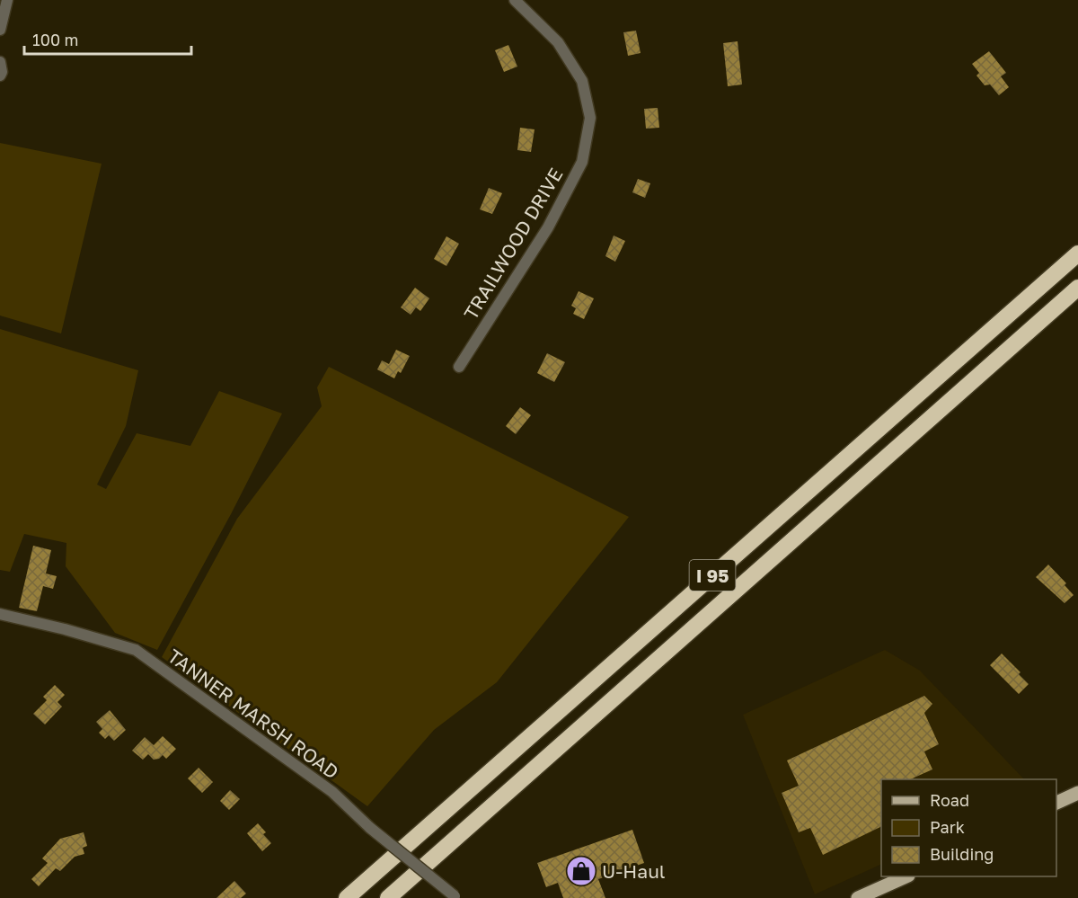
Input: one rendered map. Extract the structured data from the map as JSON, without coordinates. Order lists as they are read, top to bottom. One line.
{"streets":{"highway":["I 95"],"street":["TRAILWOOD DRIVE","TANNER MARSH ROAD"]},"places":{"shop":["U-Haul"]},"legend":["Road","Park","Building"],"scale_bar":"100 m"}
